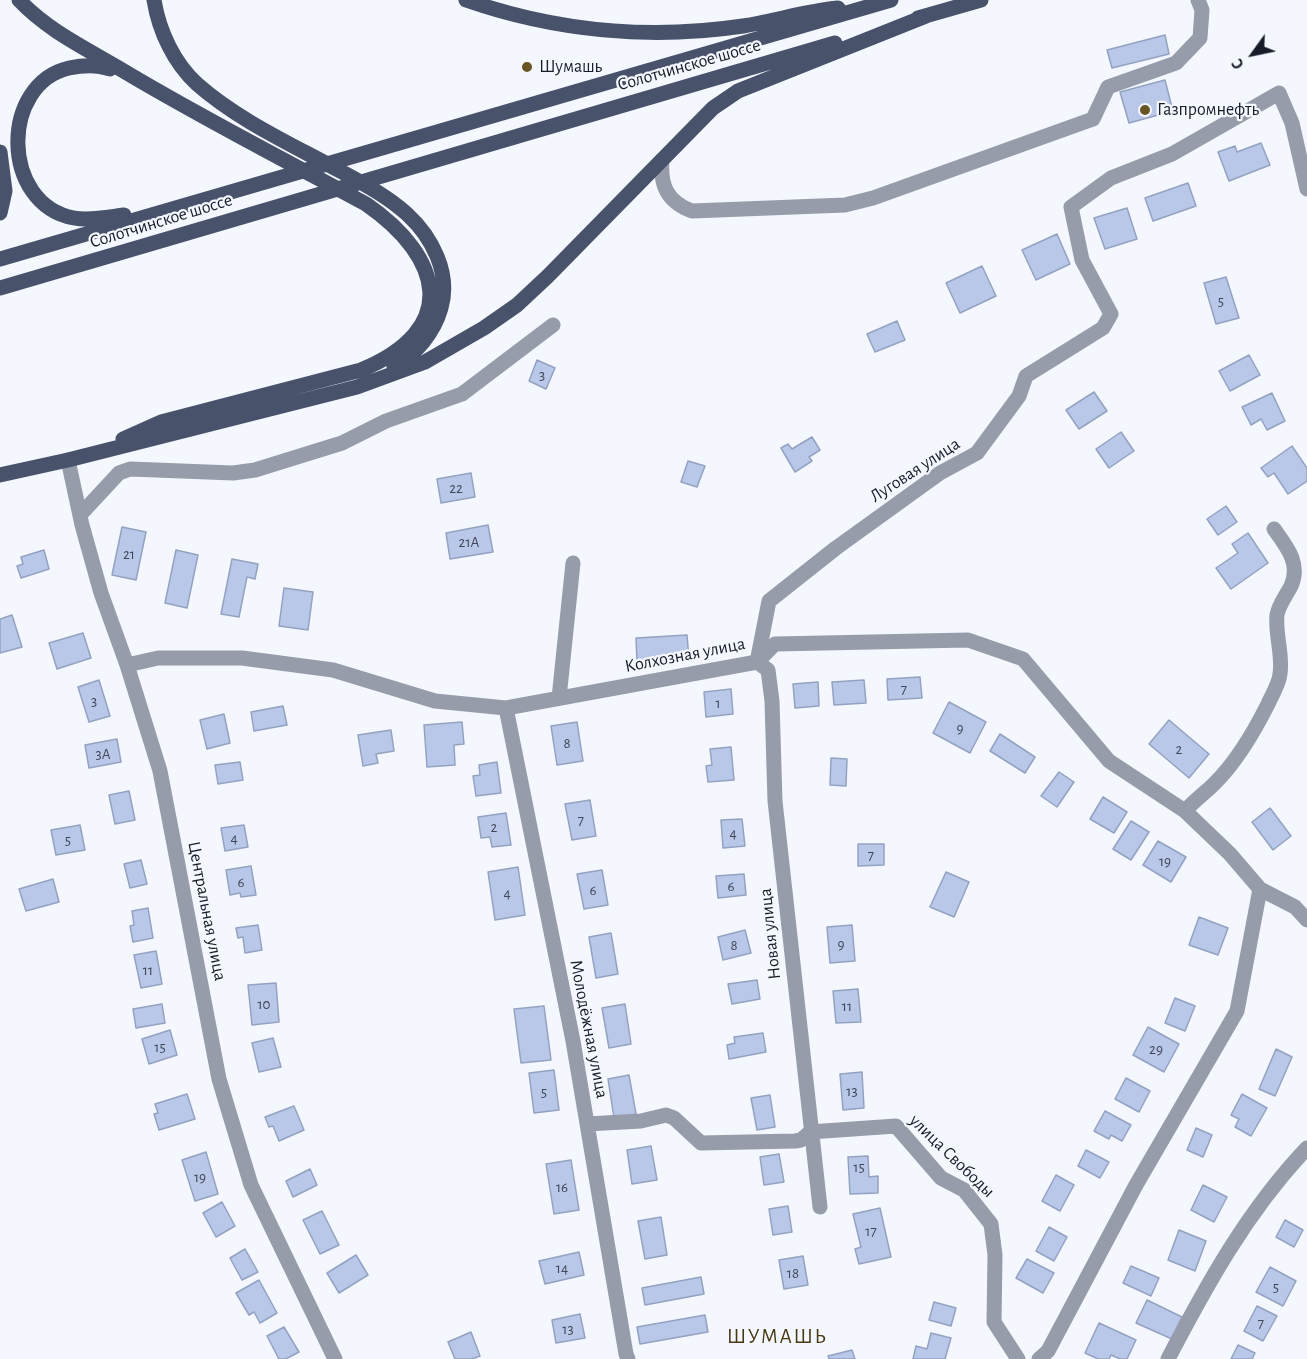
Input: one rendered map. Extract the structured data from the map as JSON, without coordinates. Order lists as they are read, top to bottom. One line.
{"streets":{"main road":["Солотчинское шоссе"],"street":["Луговая улица","Колхозная улица","Центральная улица","Новая улица","Молодёжная улица","улица Свободы"]},"crossings":[["Луговая улица","Колхозная улица"],["Луговая улица","Новая улица"],["Колхозная улица","Центральная улица"],["Колхозная улица","Новая улица"],["Колхозная улица","Молодёжная улица"],["Новая улица","улица Свободы"]],"districts":["ШУМАШЬ"],"places":["Шумашь","Газпромнефть"],"house_numbers":["5","3","22","21А","21","7","3","1","9","8","2","3А","7","2","4","4","5","7","19","6","6","6","4","9","8","11","10","11","15","29","13","5","15","19","16","17","14","18","5","7","13"],"north":"bottom left"}
